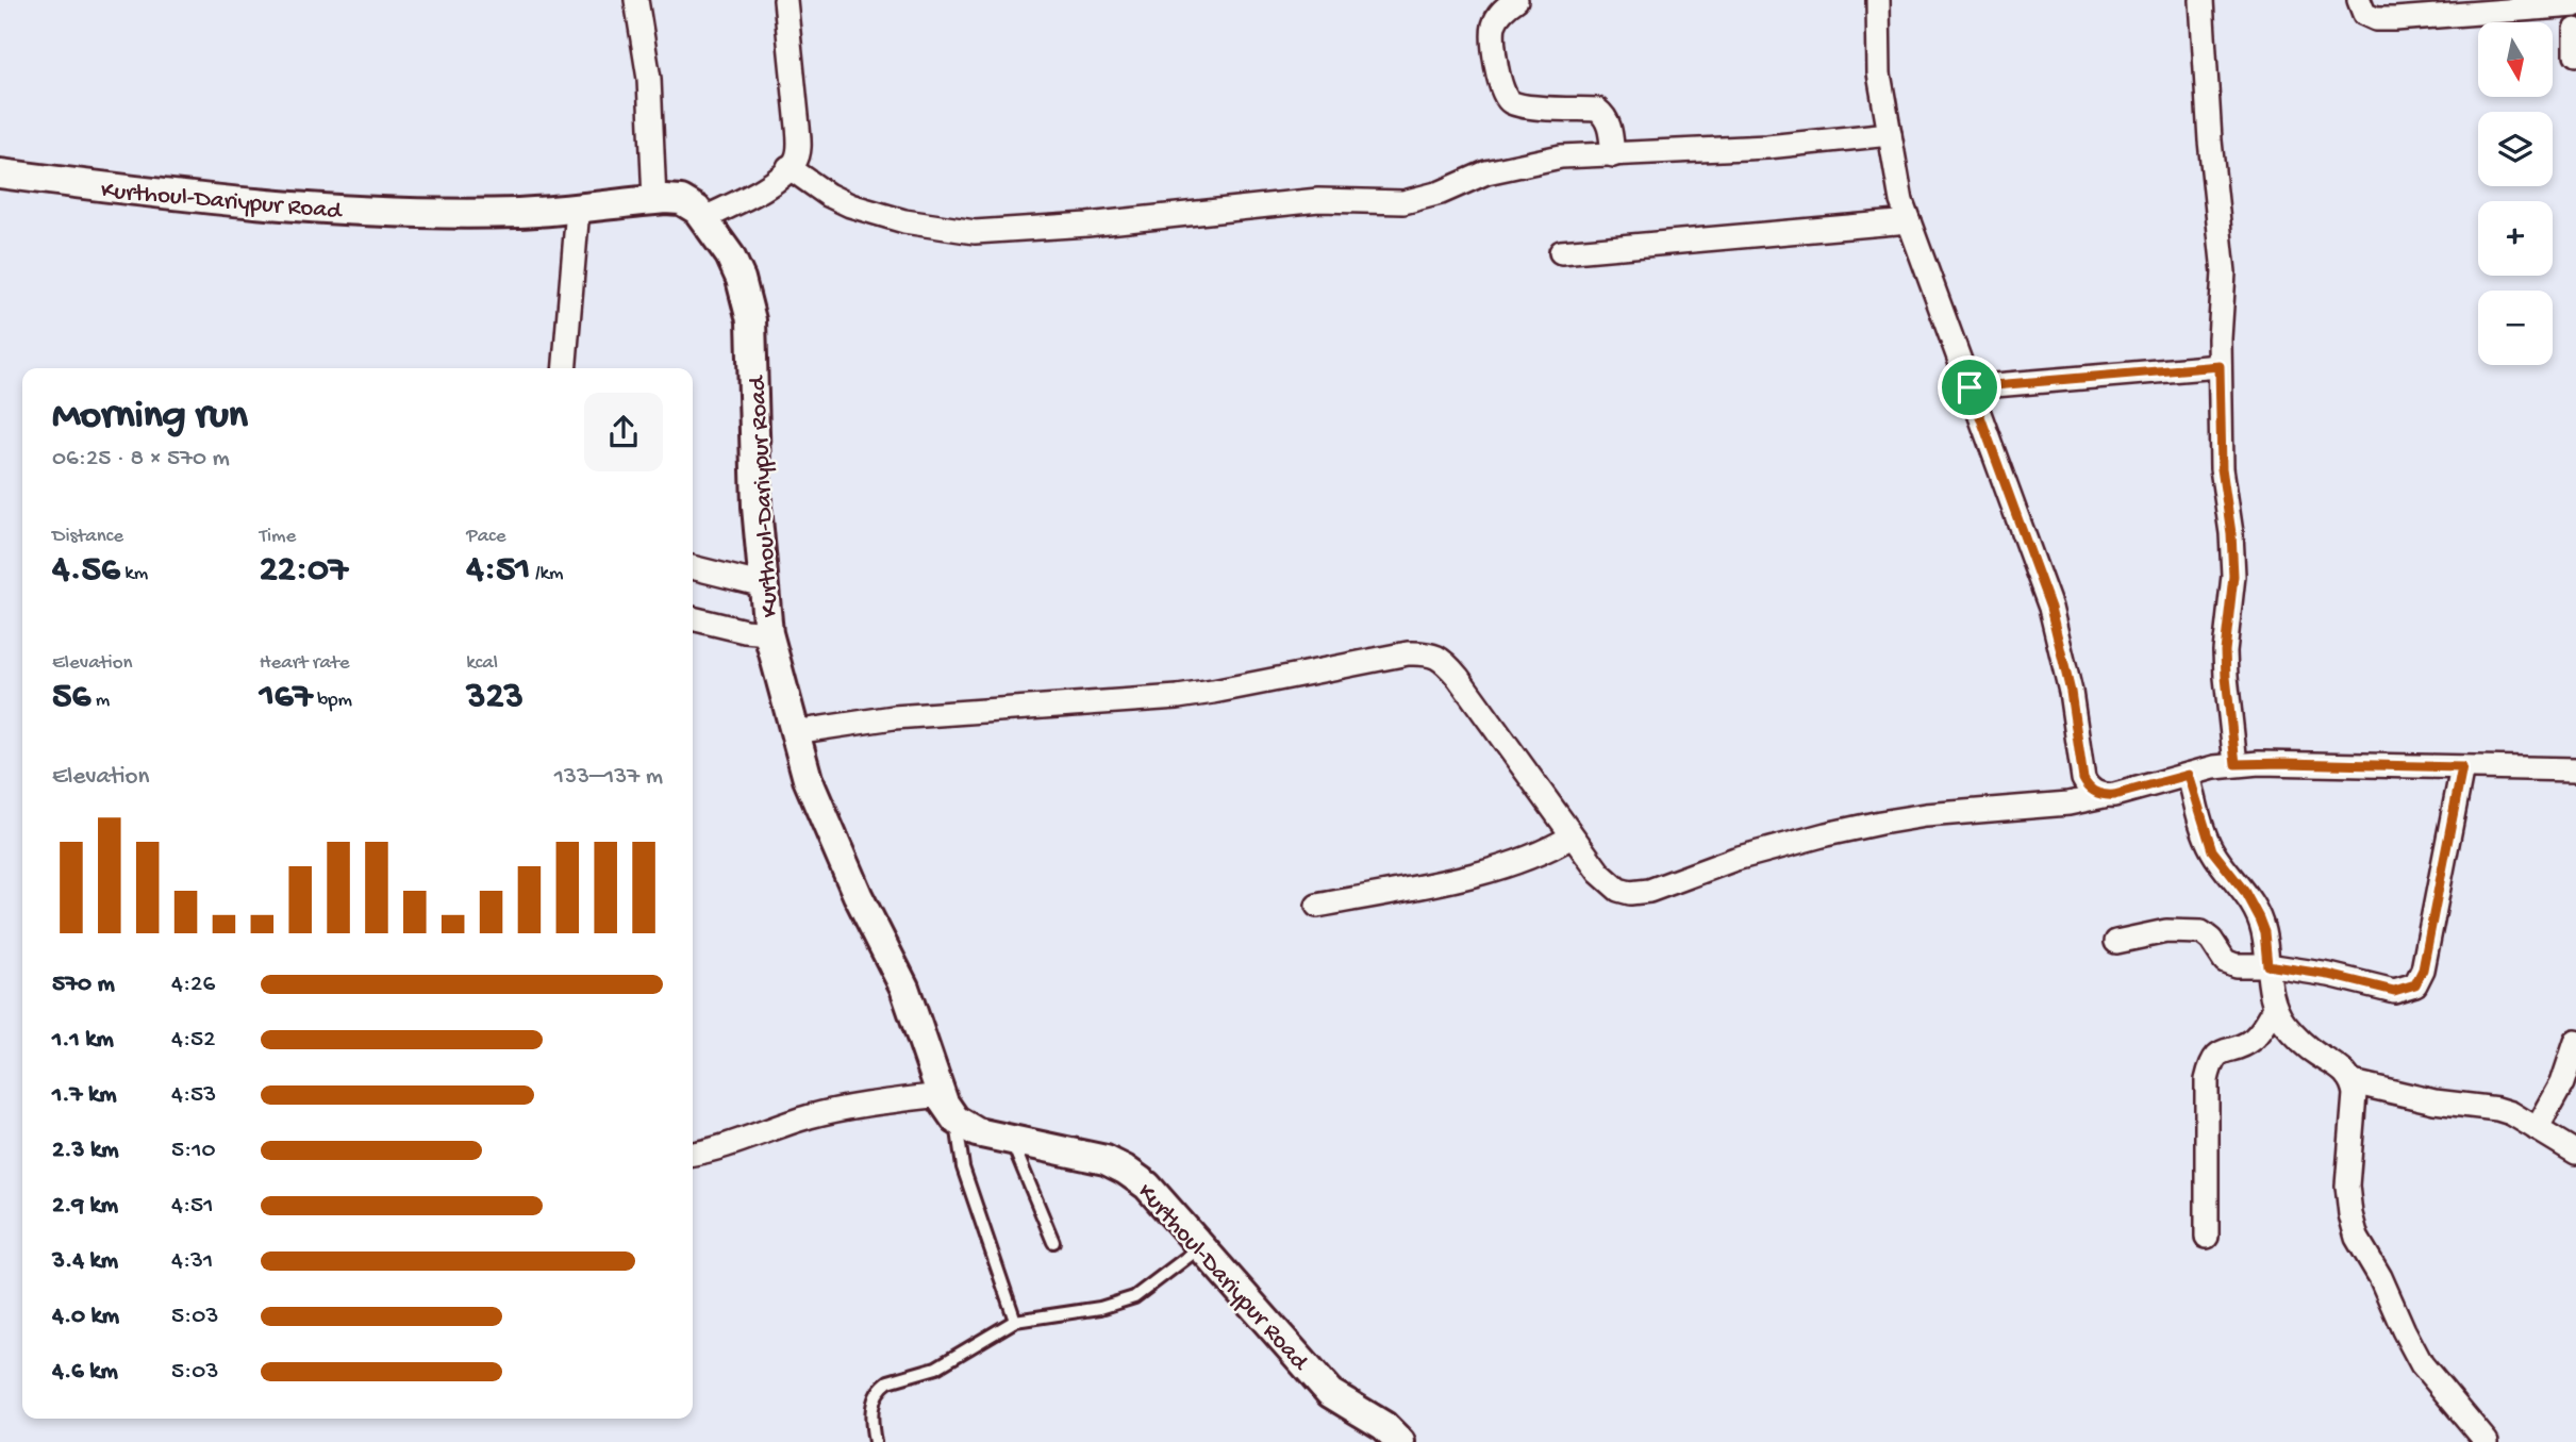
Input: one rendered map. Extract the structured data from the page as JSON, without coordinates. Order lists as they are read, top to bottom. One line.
{"streets":{"street":["Kurthoul-Dariypur Road"]},"north":"bottom","page":{"map_buttons":["+","−"],"heading":["Morning run","06:25 · 8 × 570 m"],"stats":[["Distance","4.56 km"],["Time","22:07"],["Pace","4:51 /km"],["Elevation","56 m"],["Heart rate","167 bpm"],["kcal","323"]],"chart":["Elevation","133–137 m"],"list":[{"name":"570 m","note":"4:26"},{"name":"1.1 km","note":"4:52"},{"name":"1.7 km","note":"4:53"},{"name":"2.3 km","note":"5:10"},{"name":"2.9 km","note":"4:51"},{"name":"3.4 km","note":"4:31"},{"name":"4.0 km","note":"5:03"},{"name":"4.6 km","note":"5:03"}]}}
